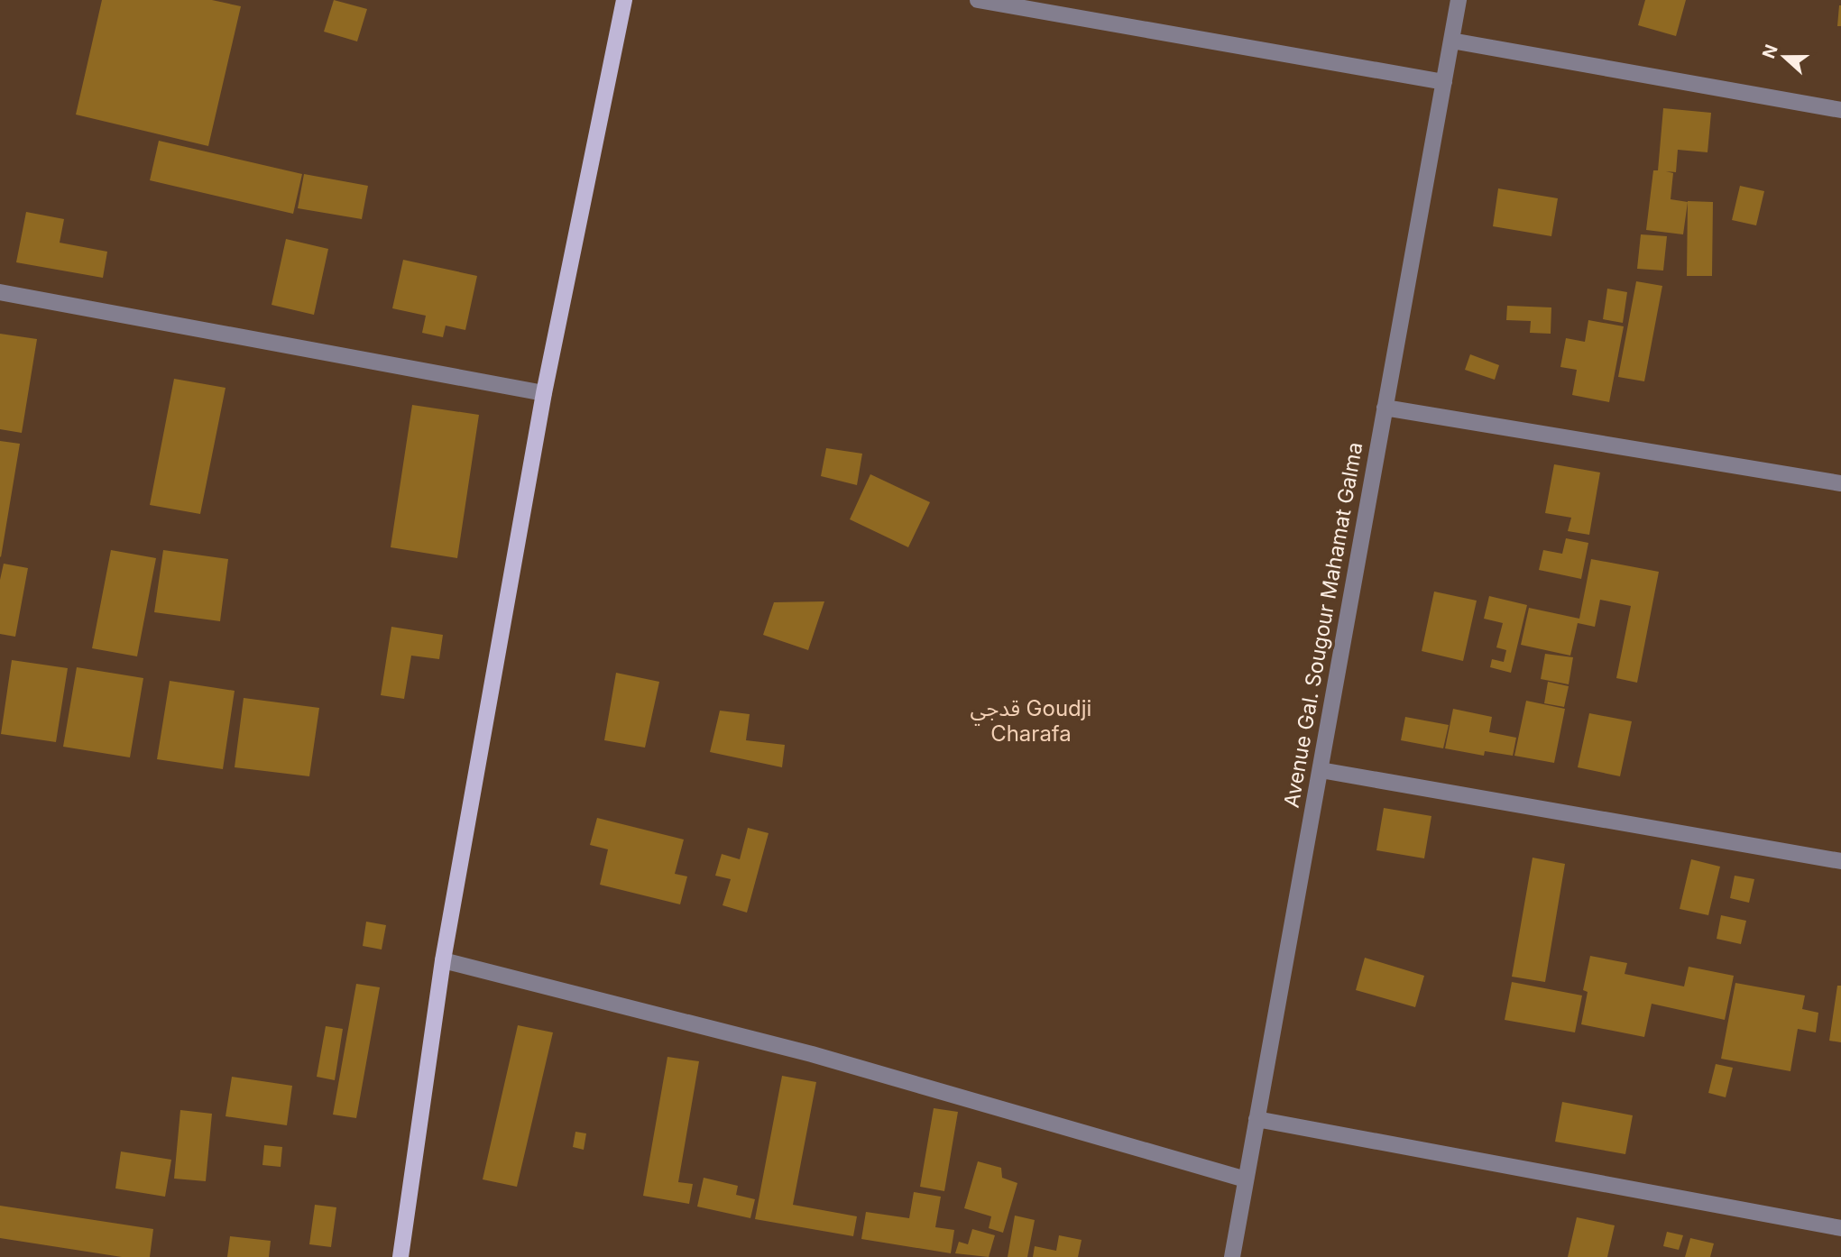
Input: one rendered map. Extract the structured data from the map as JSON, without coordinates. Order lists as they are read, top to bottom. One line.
{"streets":{"street":["Avenue Gal. Sougour Mahamat Galma"]},"districts":["قدجي Goudji Charafa"],"north":"left"}
